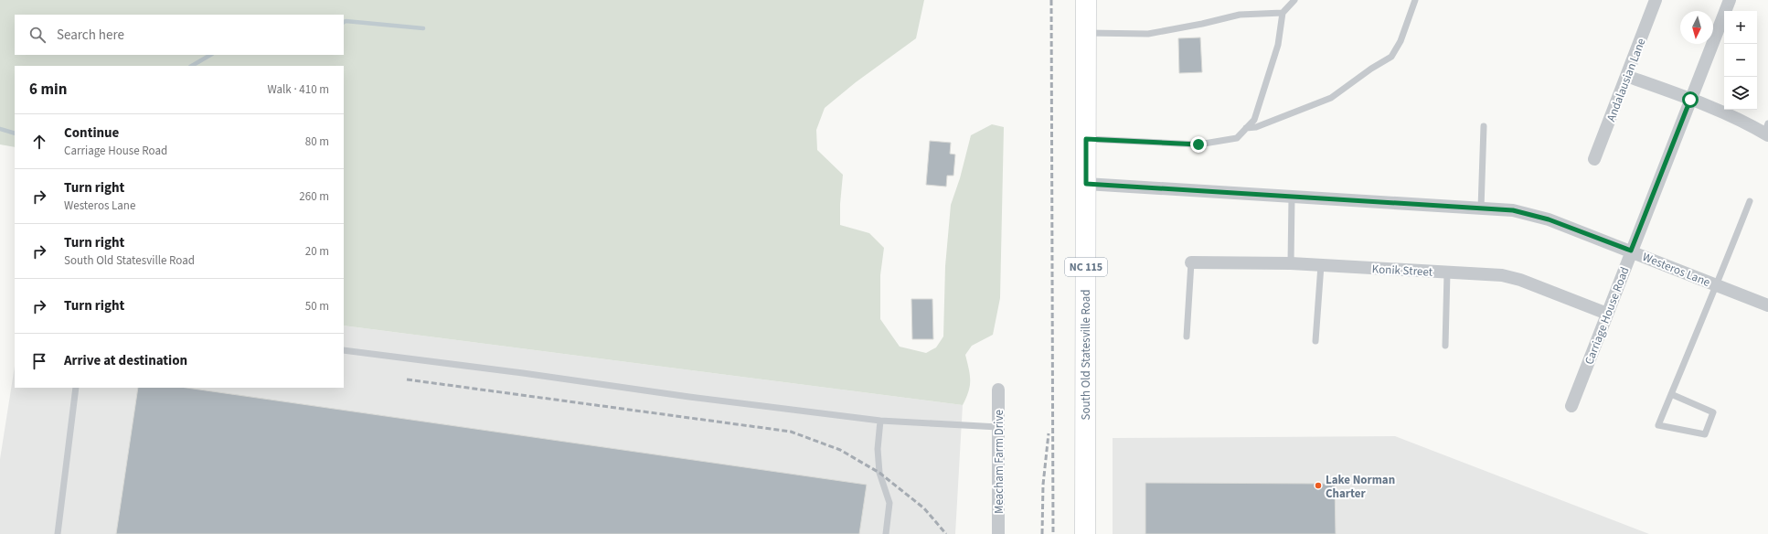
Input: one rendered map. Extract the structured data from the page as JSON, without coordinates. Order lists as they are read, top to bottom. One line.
{"streets":{"main road":["NC 115","South Old Statesville Road"],"street":["Andalausian Lane","Westeros Lane","Konik Street","Carriage House Road","Meacham Farm Drive"]},"crossings":[["Westeros Lane","Carriage House Road"],["Westeros Lane","South Old Statesville Road"],["Konik Street","Carriage House Road"]],"places":["Lake Norman Charter"],"north":"bottom","page":{"map_buttons":["+","−"],"search":"Search here","heading":["6 min","Walk · 410 m"],"list":[["Continue","Carriage House Road","80 m"],["Turn right","Westeros Lane","260 m"],["Turn right","South Old Statesville Road","20 m"],["Turn right","50 m"],"Arrive at destination"]}}
